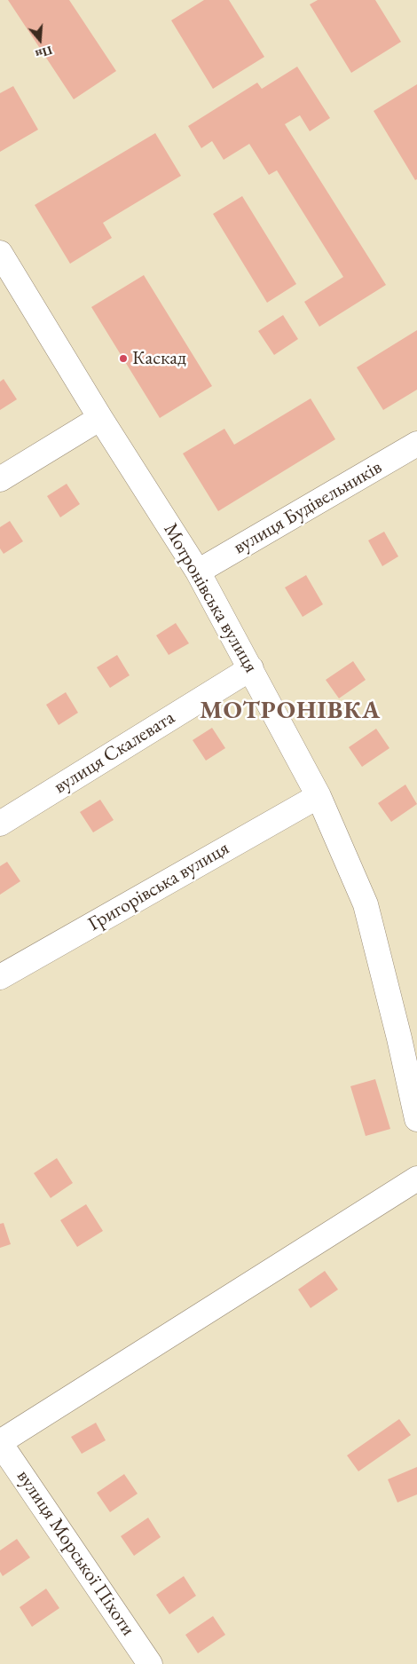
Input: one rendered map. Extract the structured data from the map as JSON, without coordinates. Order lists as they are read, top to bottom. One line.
{"streets":{"street":["вулиця Будівельників","Мотронівська вулиця","вулиця Скалевата","Григорівська вулиця","вулиця Морської Піхоти"]},"crossings":[["вулиця Будівельників","Мотронівська вулиця"],["Мотронівська вулиця","вулиця Скалевата"],["Мотронівська вулиця","Григорівська вулиця"]],"districts":["МОТРОНІВКА"],"places":["Каскад"],"north":"bottom"}
